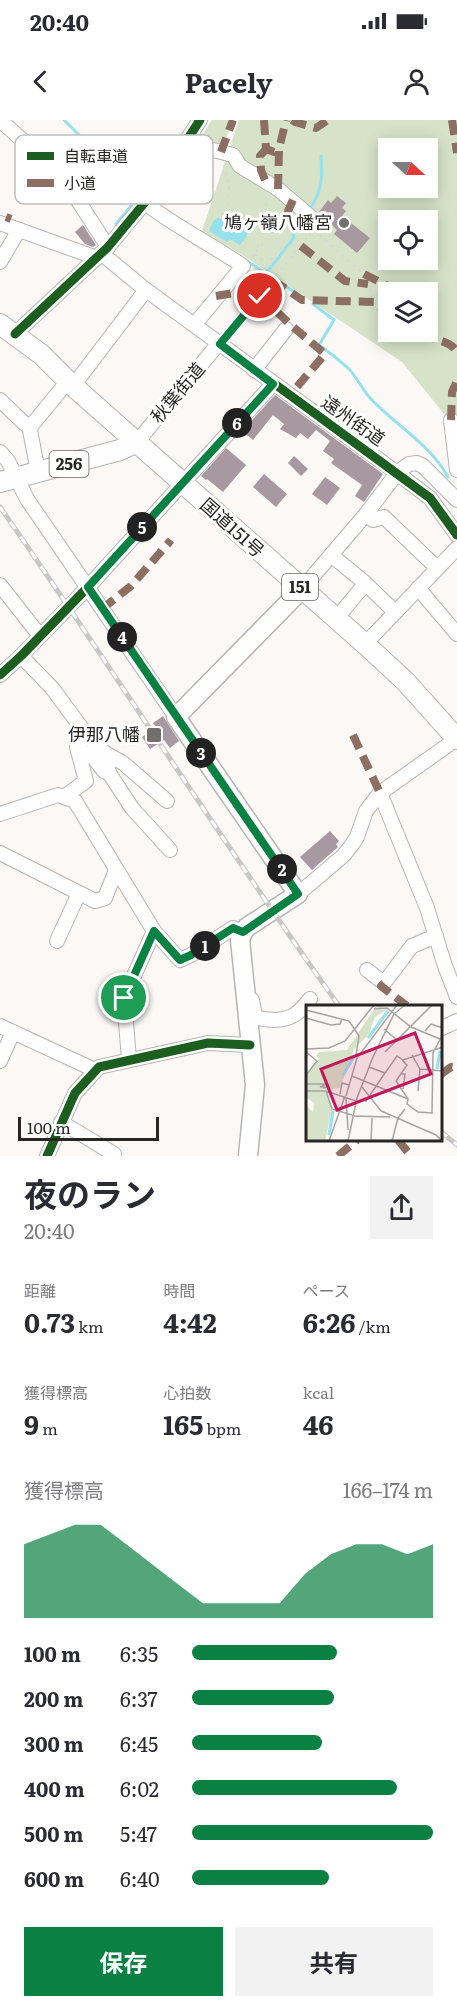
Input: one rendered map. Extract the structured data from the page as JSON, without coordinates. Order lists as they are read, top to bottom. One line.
{"streets":{"highway":["256","国道151号","151"],"street":["秋葉街道","遠州街道"]},"crossings":[["秋葉街道","遠州街道"],["秋葉街道","256"],["秋葉街道","国道151号"],["256","国道151号"]],"places":{"other":["鳩ヶ嶺八幡宮"],"transit":["伊那八幡"]},"legend":["自転車道","小道"],"scale_bar":"100 m","north":"right","page":{"status":"20:40","header":"Pacely","pins":["6","5","4","3","2","1"],"scale":"100 m","heading":["夜のラン","20:40"],"stats":[["距離","0.73 km"],["時間","4:42"],["ペース","6:26 /km"],["獲得標高","9 m"],["心拍数","165 bpm"],["kcal","46"]],"chart":["獲得標高","166–174 m"],"list":[{"name":"100 m","note":"6:35"},{"name":"200 m","note":"6:37"},{"name":"300 m","note":"6:45"},{"name":"400 m","note":"6:02"},{"name":"500 m","note":"5:47"},{"name":"600 m","note":"6:40"}],"buttons":["保存","共有"]}}
